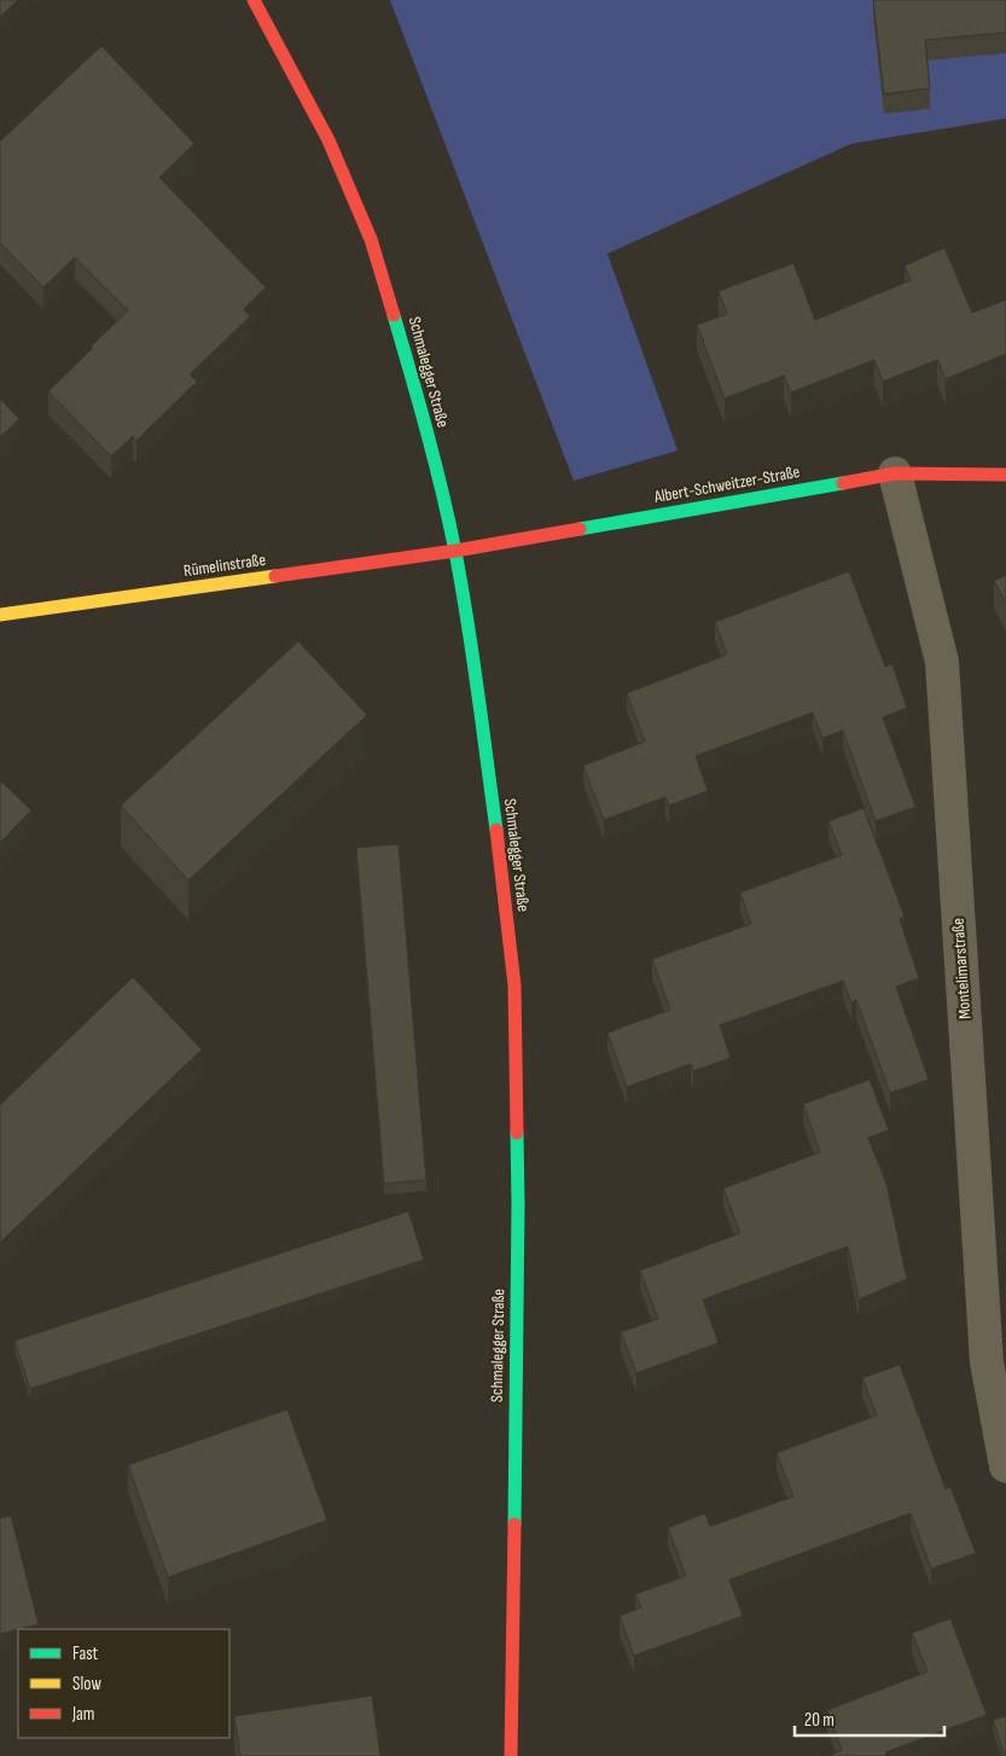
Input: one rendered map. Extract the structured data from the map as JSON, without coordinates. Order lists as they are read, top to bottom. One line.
{"streets":{"street":["Schmalegger Straße","Albert-Schweitzer-Straße","Rümelinstraße","Montelimarstraße"]},"crossings":[["Schmalegger Straße","Albert-Schweitzer-Straße"],["Schmalegger Straße","Rümelinstraße"],["Albert-Schweitzer-Straße","Rümelinstraße"],["Albert-Schweitzer-Straße","Montelimarstraße"]],"legend":["Fast","Slow","Jam"],"scale_bar":"20 m"}
